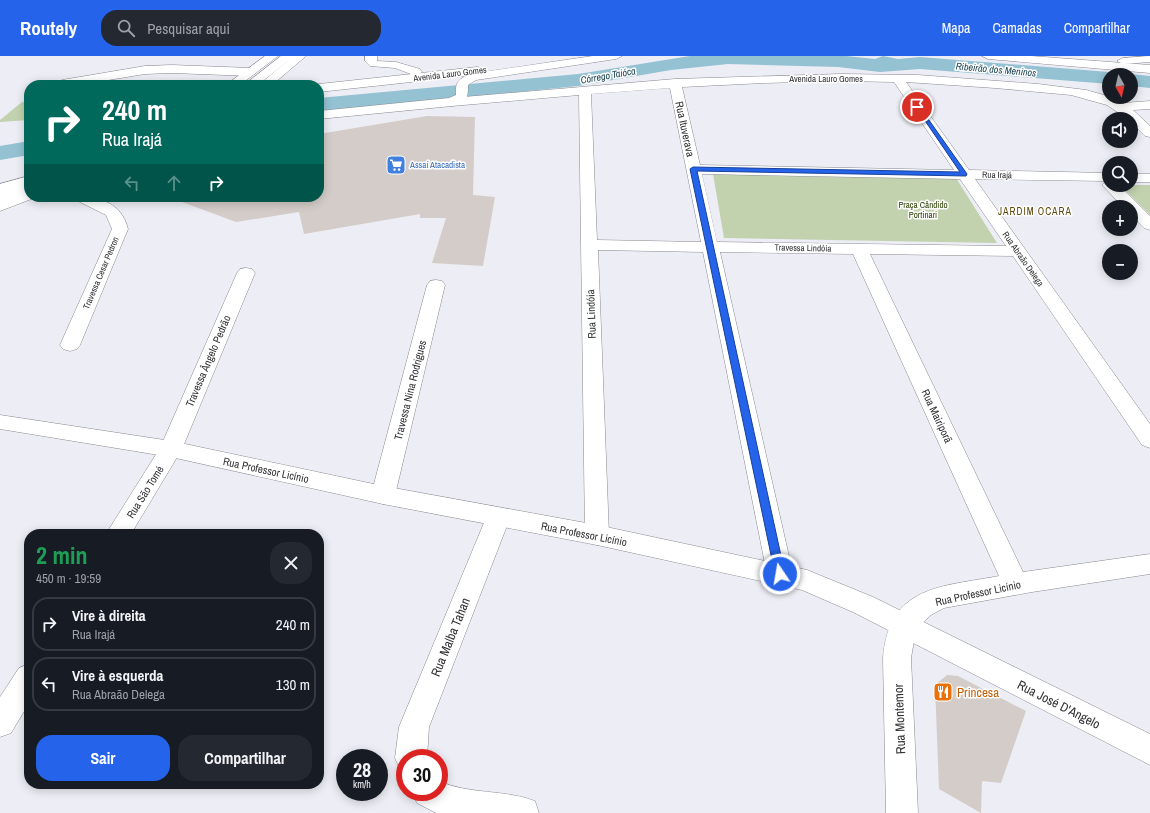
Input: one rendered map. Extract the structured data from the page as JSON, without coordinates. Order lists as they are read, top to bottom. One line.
{"streets":{"street":["Avenida Lauro Gomes","Rua Ituverava","Rua Irajá","Travessa Lindóia","Rua Abraão Delega","Travessa Cesar Pedron","Rua Lindóia","Travessa Ângelo Pedrão","Travessa Nina Rodrigues","Rua Mairiporã","Rua Professor Licínio","Rua São Tomé","Rua Malba Tahan","Rua José D'Angelo","Rua Montemor"]},"crossings":[["Avenida Lauro Gomes","Rua Ituverava"],["Avenida Lauro Gomes","Rua Abraão Delega"],["Avenida Lauro Gomes","Rua Lindóia"],["Rua Ituverava","Rua Irajá"],["Rua Ituverava","Travessa Lindóia"],["Rua Ituverava","Rua Professor Licínio"],["Rua Irajá","Rua Abraão Delega"],["Travessa Lindóia","Rua Abraão Delega"],["Travessa Lindóia","Rua Lindóia"],["Travessa Lindóia","Rua Mairiporã"],["Rua Lindóia","Rua Professor Licínio"],["Travessa Ângelo Pedrão","Rua Professor Licínio"],["Travessa Ângelo Pedrão","Rua São Tomé"],["Travessa Nina Rodrigues","Rua Professor Licínio"],["Rua Mairiporã","Rua Professor Licínio"],["Rua Professor Licínio","Rua São Tomé"],["Rua Professor Licínio","Rua Malba Tahan"],["Rua Professor Licínio","Rua José D'Angelo"],["Rua Professor Licínio","Rua Montemor"],["Rua José D'Angelo","Rua Montemor"]],"districts":["JARDIM OCARA"],"water":["Ribeirão dos Meninos","Córrego Taióca"],"parks":["Praça Cândido Portinari"],"places":{"supermarket":["Assaí Atacadista"],"restaurant":["Princesa"]},"north":"bottom","page":{"header":"Routely","search":"Pesquisar aqui","nav":["Mapa","Camadas","Compartilhar"],"map_buttons":["+","−"],"turn":["240 m","Rua Irajá"],"heading":["2 min","450 m · 19:59"],"list":[{"name":"Vire à direita","note":"Rua Irajá","value":"240 m"},{"name":"Vire à esquerda","note":"Rua Abraão Delega","value":"130 m"}],"buttons":["Sair","Compartilhar"],"speed":"28 km/h","limit":"30"}}
